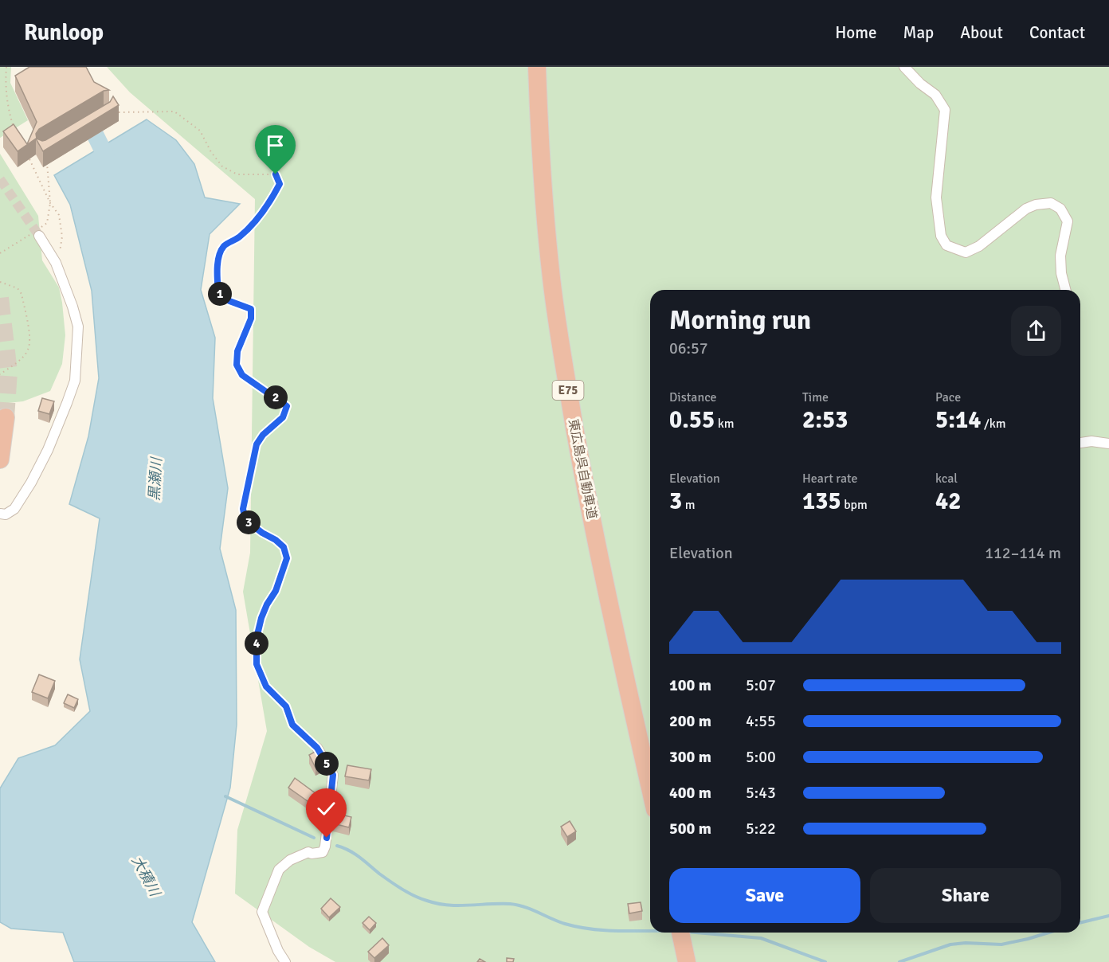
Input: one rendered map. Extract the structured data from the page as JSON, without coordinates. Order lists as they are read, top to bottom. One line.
{"streets":{"highway":["E75","東広島呉自動車道"]},"water":["黒瀬川","大積川"],"page":{"header":"Runloop","nav":["Home","Map","About","Contact"],"pins":["1","2","3","4","5"],"heading":["Morning run","06:57"],"stats":[["Distance","0.55 km"],["Time","2:53"],["Pace","5:14 /km"],["Elevation","3 m"],["Heart rate","135 bpm"],["kcal","42"]],"chart":["Elevation","112–114 m"],"list":[{"name":"100 m","note":"5:07"},{"name":"200 m","note":"4:55"},{"name":"300 m","note":"5:00"},{"name":"400 m","note":"5:43"},{"name":"500 m","note":"5:22"}],"buttons":["Save","Share"]}}
